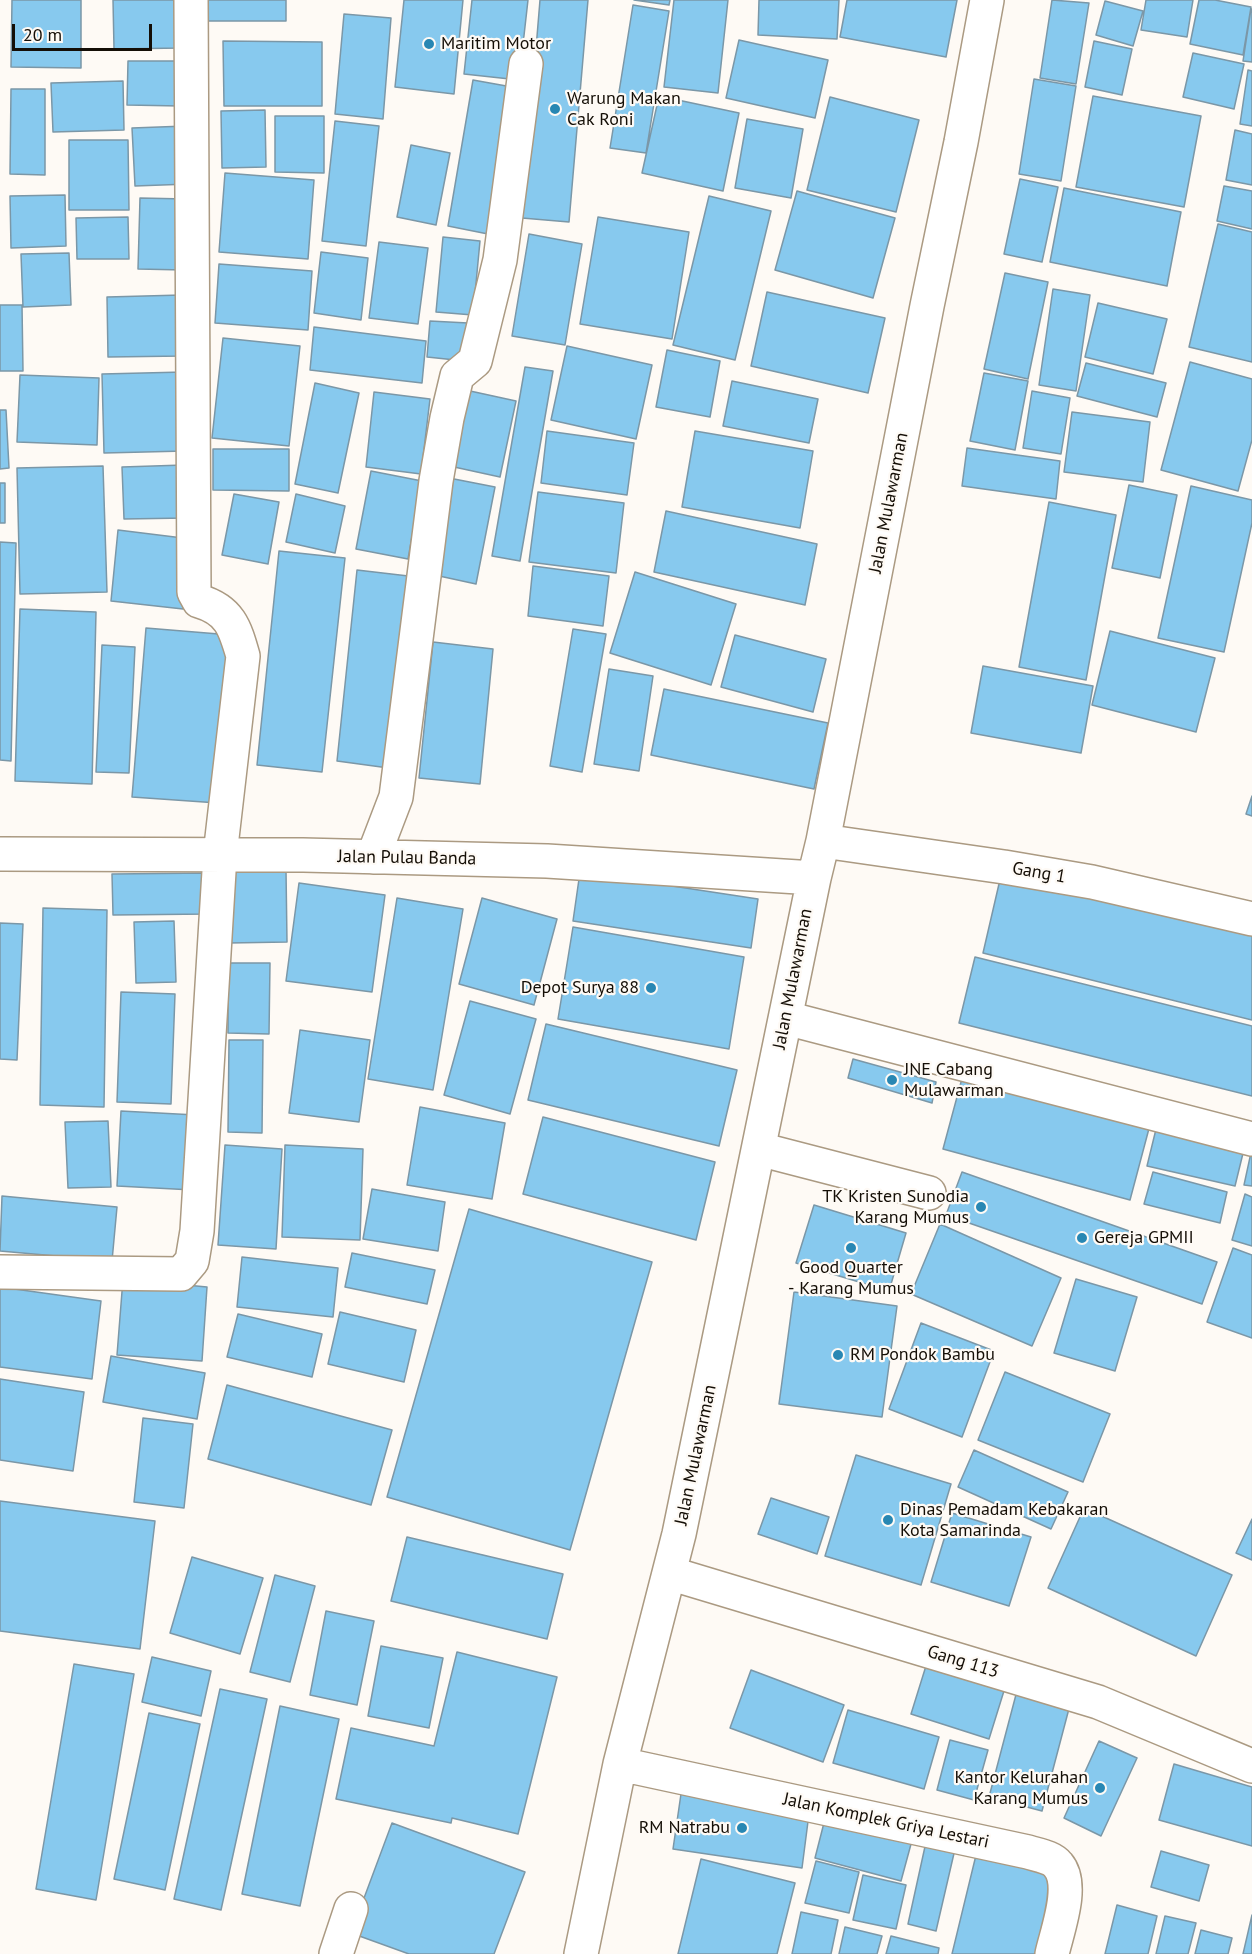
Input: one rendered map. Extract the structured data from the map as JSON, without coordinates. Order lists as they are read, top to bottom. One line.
{"streets":{"street":["Jalan Mulawarman","Jalan Pulau Banda","Gang 1","Gang 113","Jalan Komplek Griya Lestari"]},"crossings":[["Jalan Mulawarman","Jalan Pulau Banda"],["Jalan Mulawarman","Gang 1"],["Jalan Mulawarman","Gang 113"],["Jalan Mulawarman","Jalan Komplek Griya Lestari"]],"places":["Maritim Motor","Warung Makan Cak Roni","Depot Surya 88","JNE Cabang Mulawarman","TK Kristen Sunodia Karang Mumus","Gereja GPMII","Good Quarter - Karang Mumus","RM Pondok Bambu","Dinas Pemadam Kebakaran Kota Samarinda","Kantor Kelurahan Karang Mumus","RM Natrabu"],"scale_bar":"20 m"}
